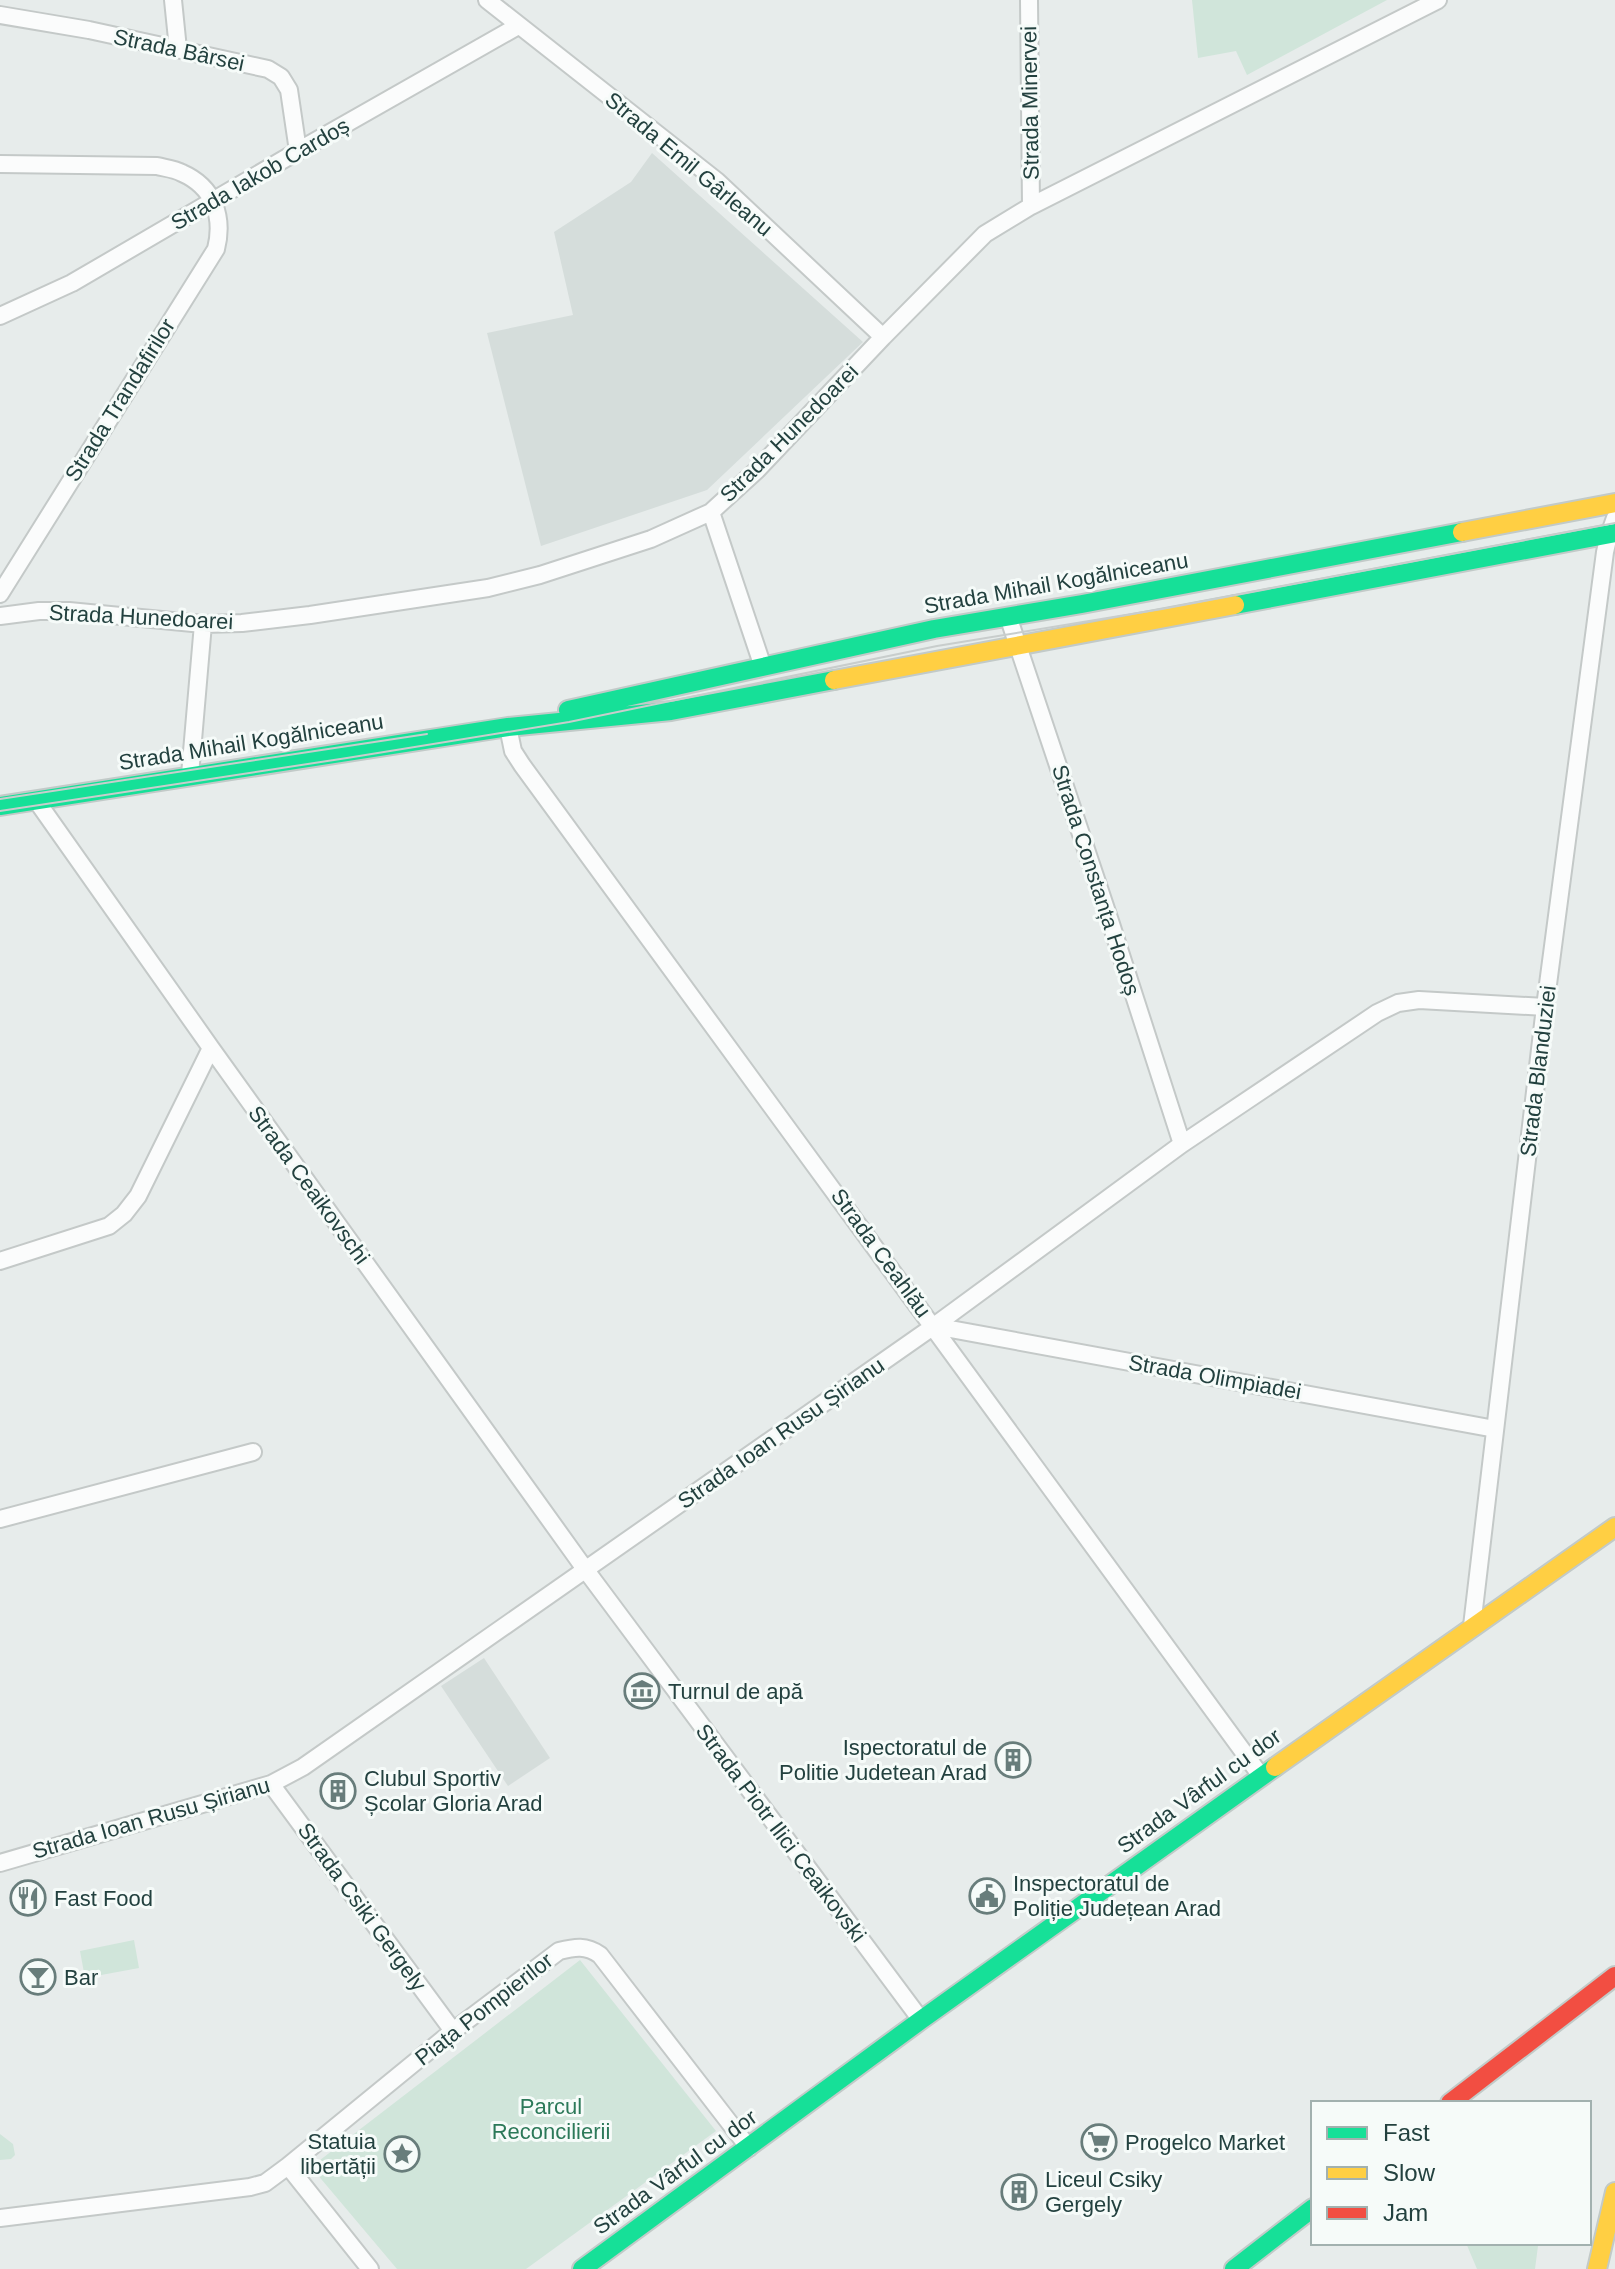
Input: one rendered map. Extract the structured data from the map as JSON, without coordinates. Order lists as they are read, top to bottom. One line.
{"streets":{"main road":["Strada Mihail Kogălniceanu","Strada Vârful cu dor"],"street":["Strada Bârsei","Strada Minervei","Strada Emil Gârleanu","Strada Iakob Cardoș","Strada Trandafirilor","Strada Hunedoarei","Strada Constanța Hodoș","Strada Blanduziei","Strada Ceaikovschi","Strada Ceahlău","Strada Olimpiadei","Strada Ioan Rusu Șirianu","Strada Piotr Ilici Ceaikovski","Strada Csiki Gergely","Piața Pompierilor"]},"crossings":[["Strada Bârsei","Strada Iakob Cardoș"],["Strada Minervei","Strada Hunedoarei"],["Strada Emil Gârleanu","Strada Iakob Cardoș"],["Strada Emil Gârleanu","Strada Hunedoarei"],["Strada Iakob Cardoș","Strada Trandafirilor"],["Strada Mihail Kogălniceanu","Strada Constanța Hodoș"],["Strada Mihail Kogălniceanu","Strada Blanduziei"],["Strada Mihail Kogălniceanu","Strada Ceaikovschi"],["Strada Mihail Kogălniceanu","Strada Ceahlău"],["Strada Constanța Hodoș","Strada Ioan Rusu Șirianu"],["Strada Blanduziei","Strada Olimpiadei"],["Strada Blanduziei","Strada Ioan Rusu Șirianu"],["Strada Blanduziei","Strada Vârful cu dor"],["Strada Ceaikovschi","Strada Ioan Rusu Șirianu"],["Strada Ceaikovschi","Strada Piotr Ilici Ceaikovski"],["Strada Ceahlău","Strada Olimpiadei"],["Strada Ceahlău","Strada Ioan Rusu Șirianu"],["Strada Ceahlău","Strada Vârful cu dor"],["Strada Olimpiadei","Strada Ioan Rusu Șirianu"],["Strada Ioan Rusu Șirianu","Strada Piotr Ilici Ceaikovski"],["Strada Ioan Rusu Șirianu","Strada Csiki Gergely"],["Strada Vârful cu dor","Strada Piotr Ilici Ceaikovski"],["Strada Vârful cu dor","Piața Pompierilor"],["Strada Csiki Gergely","Piața Pompierilor"]],"parks":["Parcul Reconcilierii"],"places":{"museum":["Turnul de apă"],"building":["Ispectoratul de Politie Judetean Arad","Clubul Sportiv Școlar Gloria Arad","Liceul Csiky Gergely"],"public building":["Inspectoratul de Poliție Județean Arad"],"restaurant":["Fast Food"],"bar":["Bar"],"supermarket":["Progelco Market"],"place":["Statuia libertății"]},"legend":["Fast","Slow","Jam"]}
